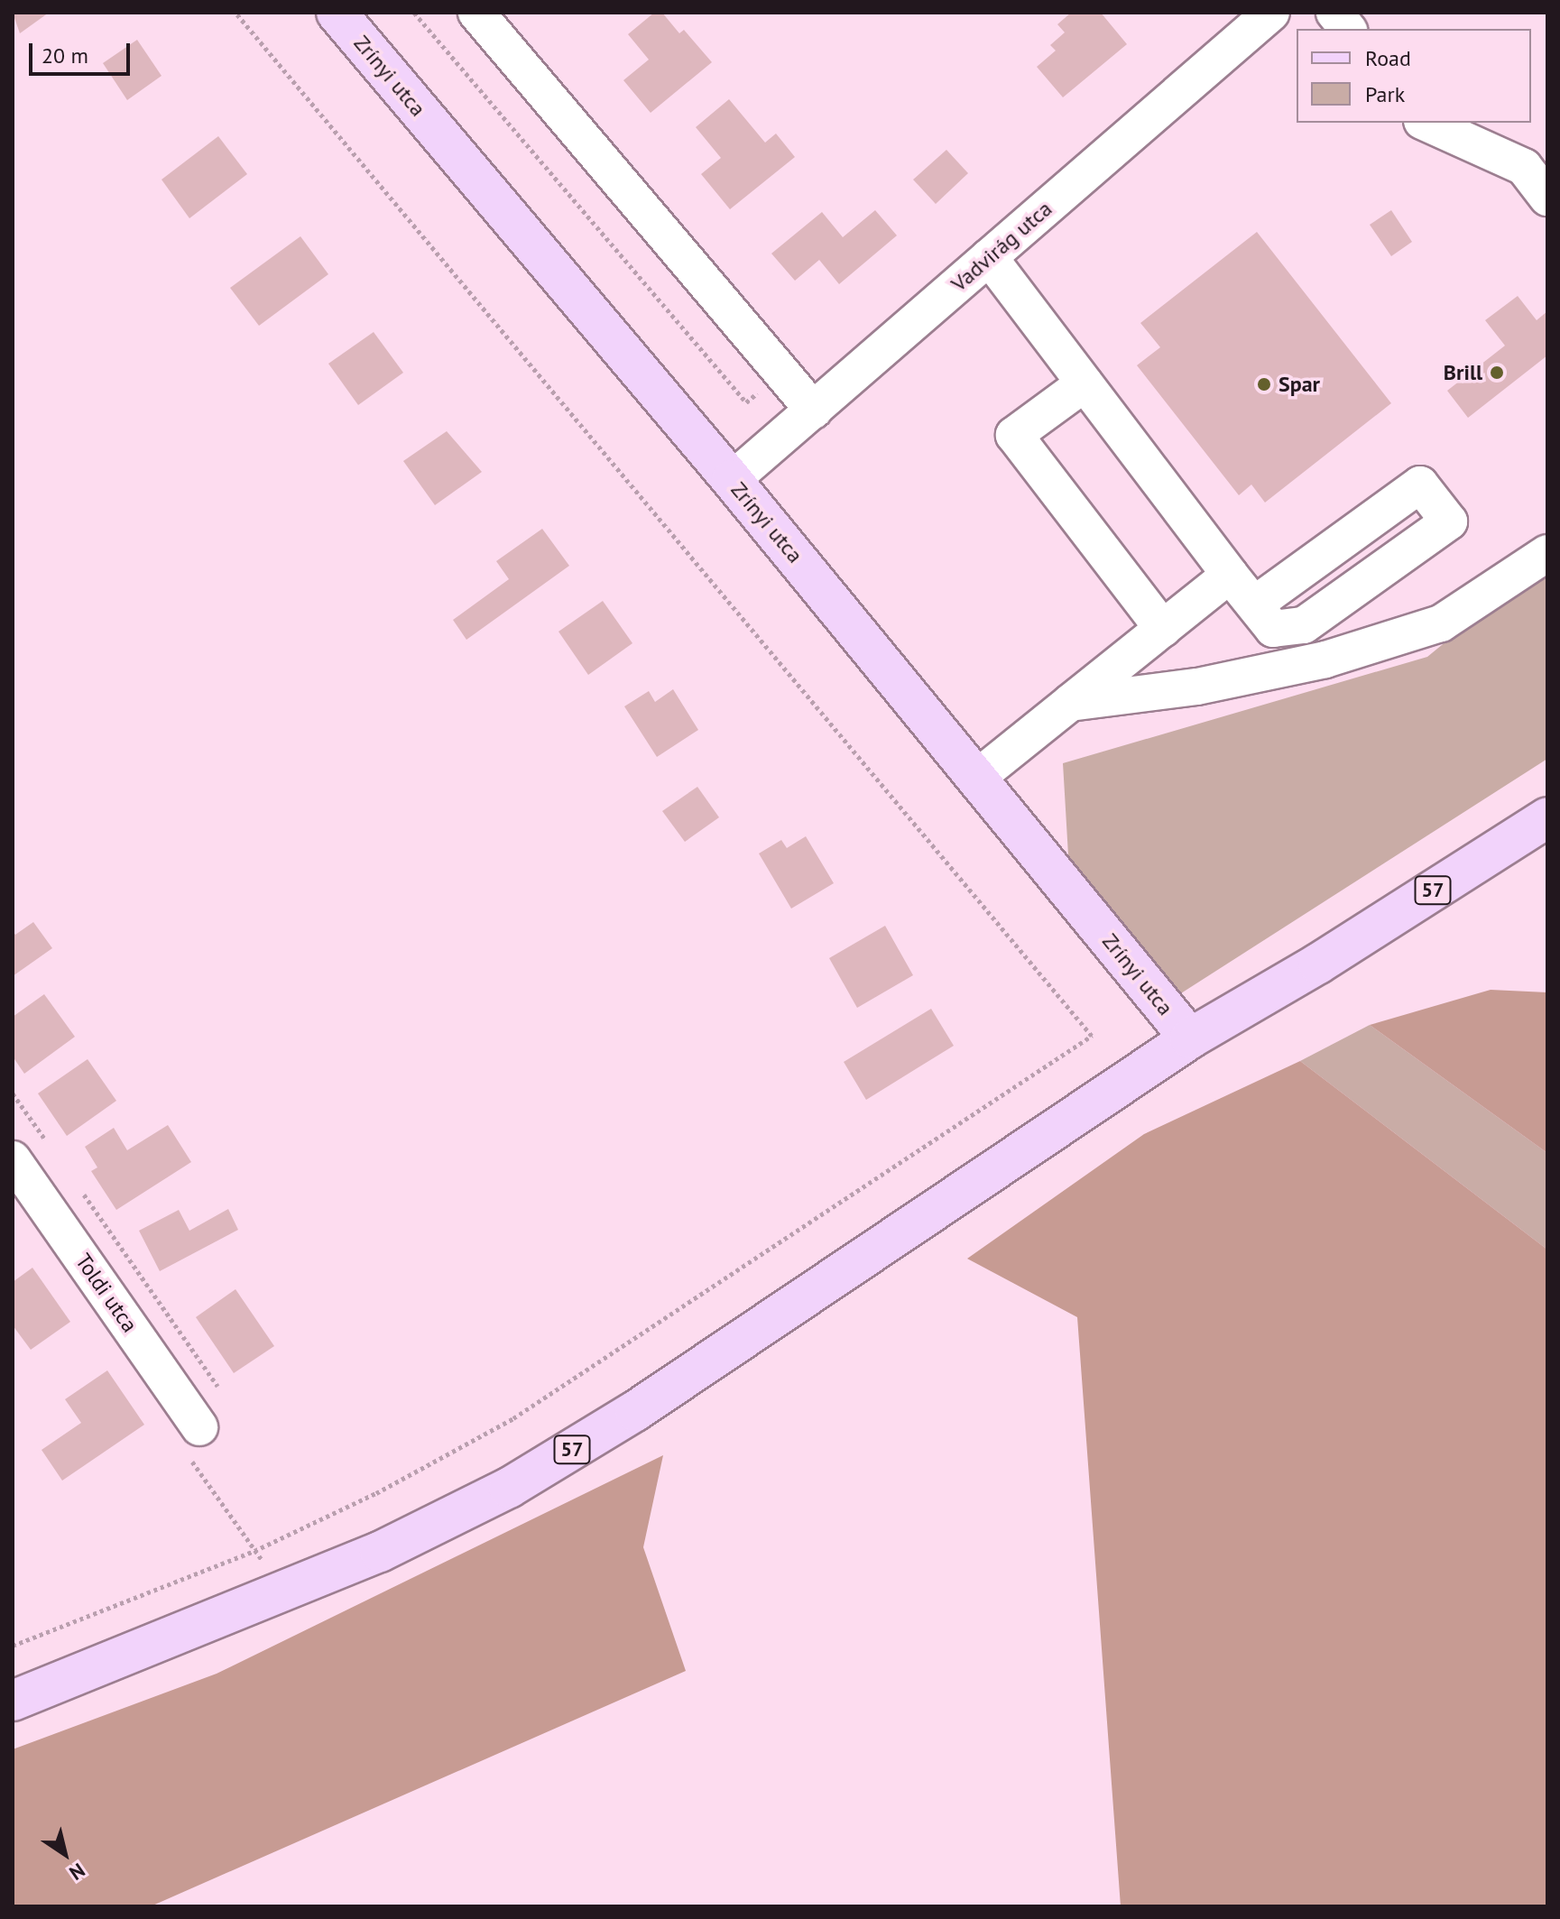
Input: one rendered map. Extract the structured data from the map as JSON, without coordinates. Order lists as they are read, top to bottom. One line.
{"streets":{"main road":["Zrínyi utca","57"],"street":["Vadvirág utca","Toldi utca"]},"crossings":[["Zrínyi utca","Vadvirág utca"],["Zrínyi utca","57"]],"places":["Brill","Spar"],"legend":["Road","Park"],"scale_bar":"20 m","north":"bottom right"}
